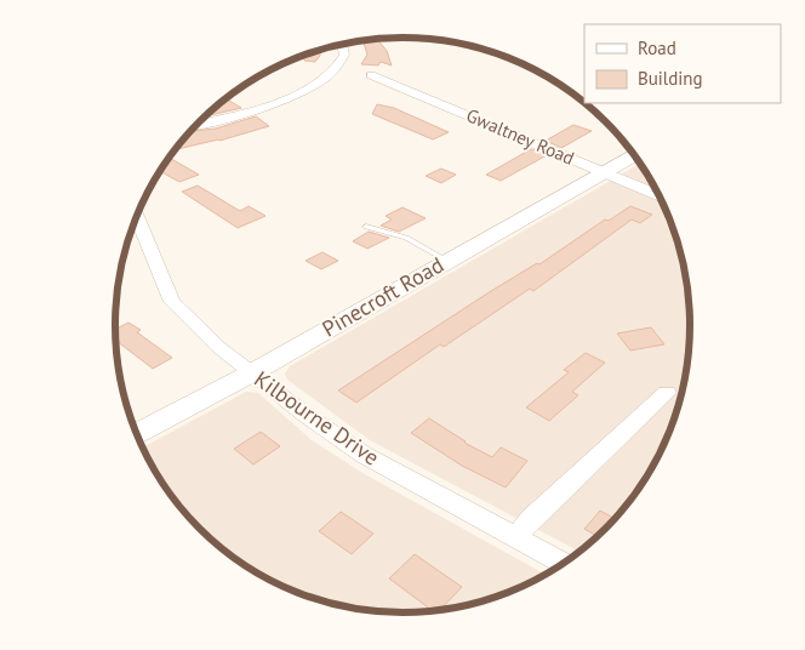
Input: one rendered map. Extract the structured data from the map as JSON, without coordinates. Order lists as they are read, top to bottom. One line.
{"streets":{"street":["Gwaltney Road","Pinecroft Road","Kilbourne Drive"]},"crossings":[["Gwaltney Road","Pinecroft Road"],["Pinecroft Road","Kilbourne Drive"]],"legend":["Road","Building"]}
